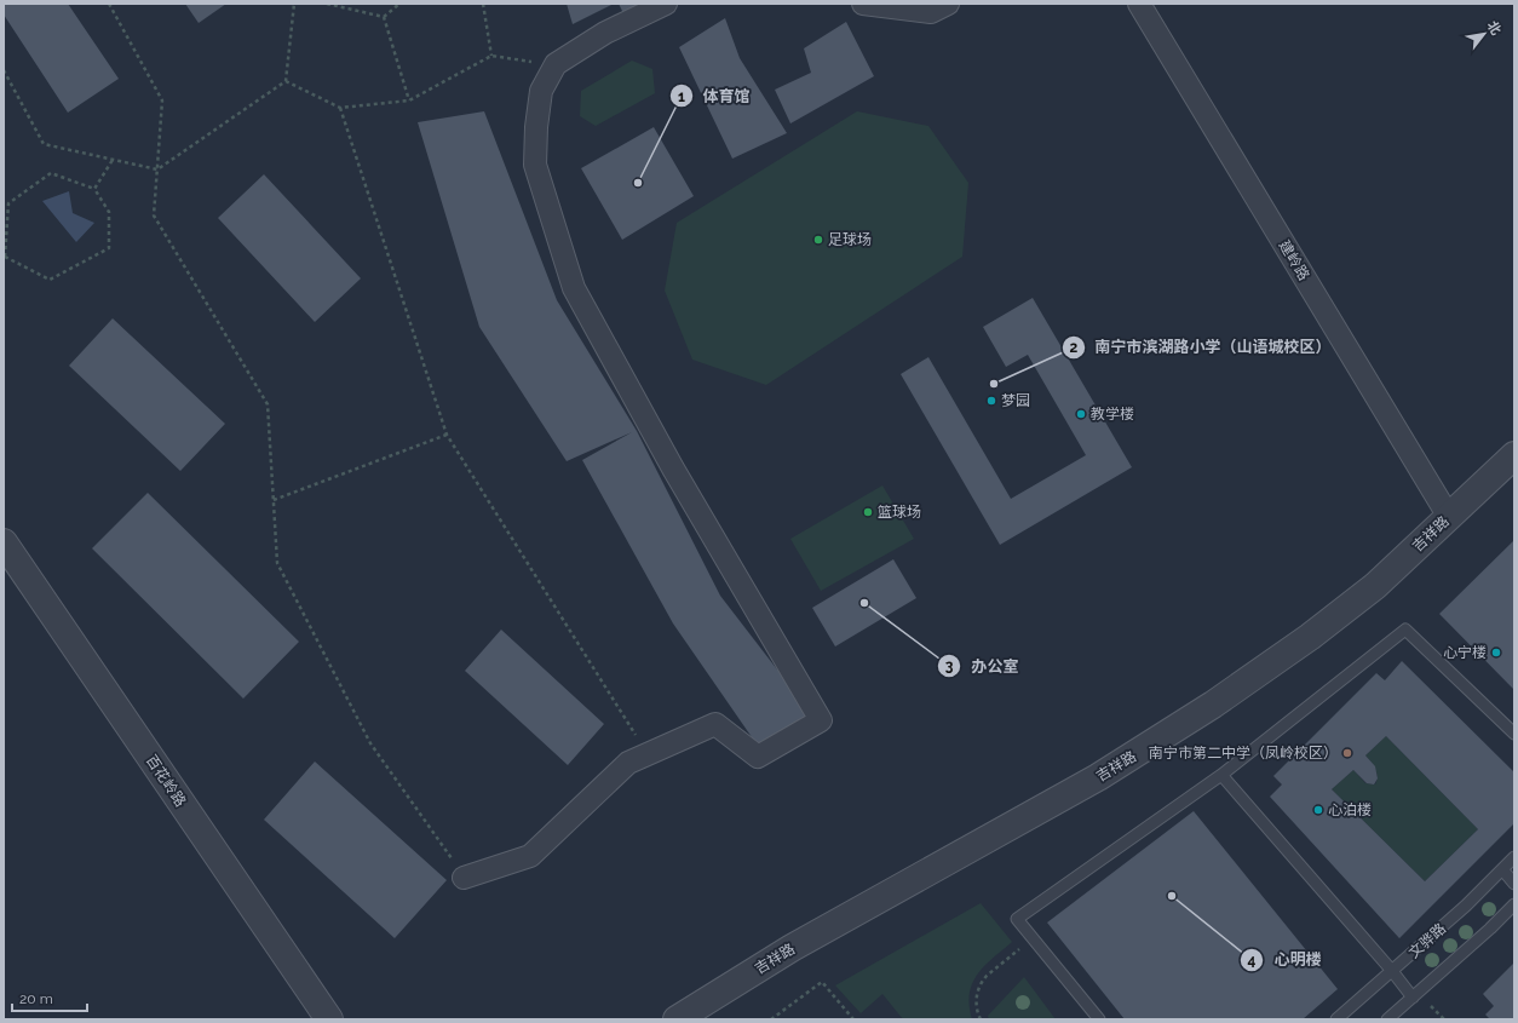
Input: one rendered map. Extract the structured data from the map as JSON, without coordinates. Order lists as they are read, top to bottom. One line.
{"streets":{"street":["建岭路","吉祥路","百花岭路"],"lane":["文骅路"]},"crossings":[["建岭路","吉祥路"]],"places":["体育馆","足球场","南宁市滨湖路小学（山语城校区）","梦园","教学楼","篮球场","办公室","心宁楼","南宁市第二中学（凤岭校区）","心泊楼","心明楼"],"scale_bar":"20 m","north":"top right"}
